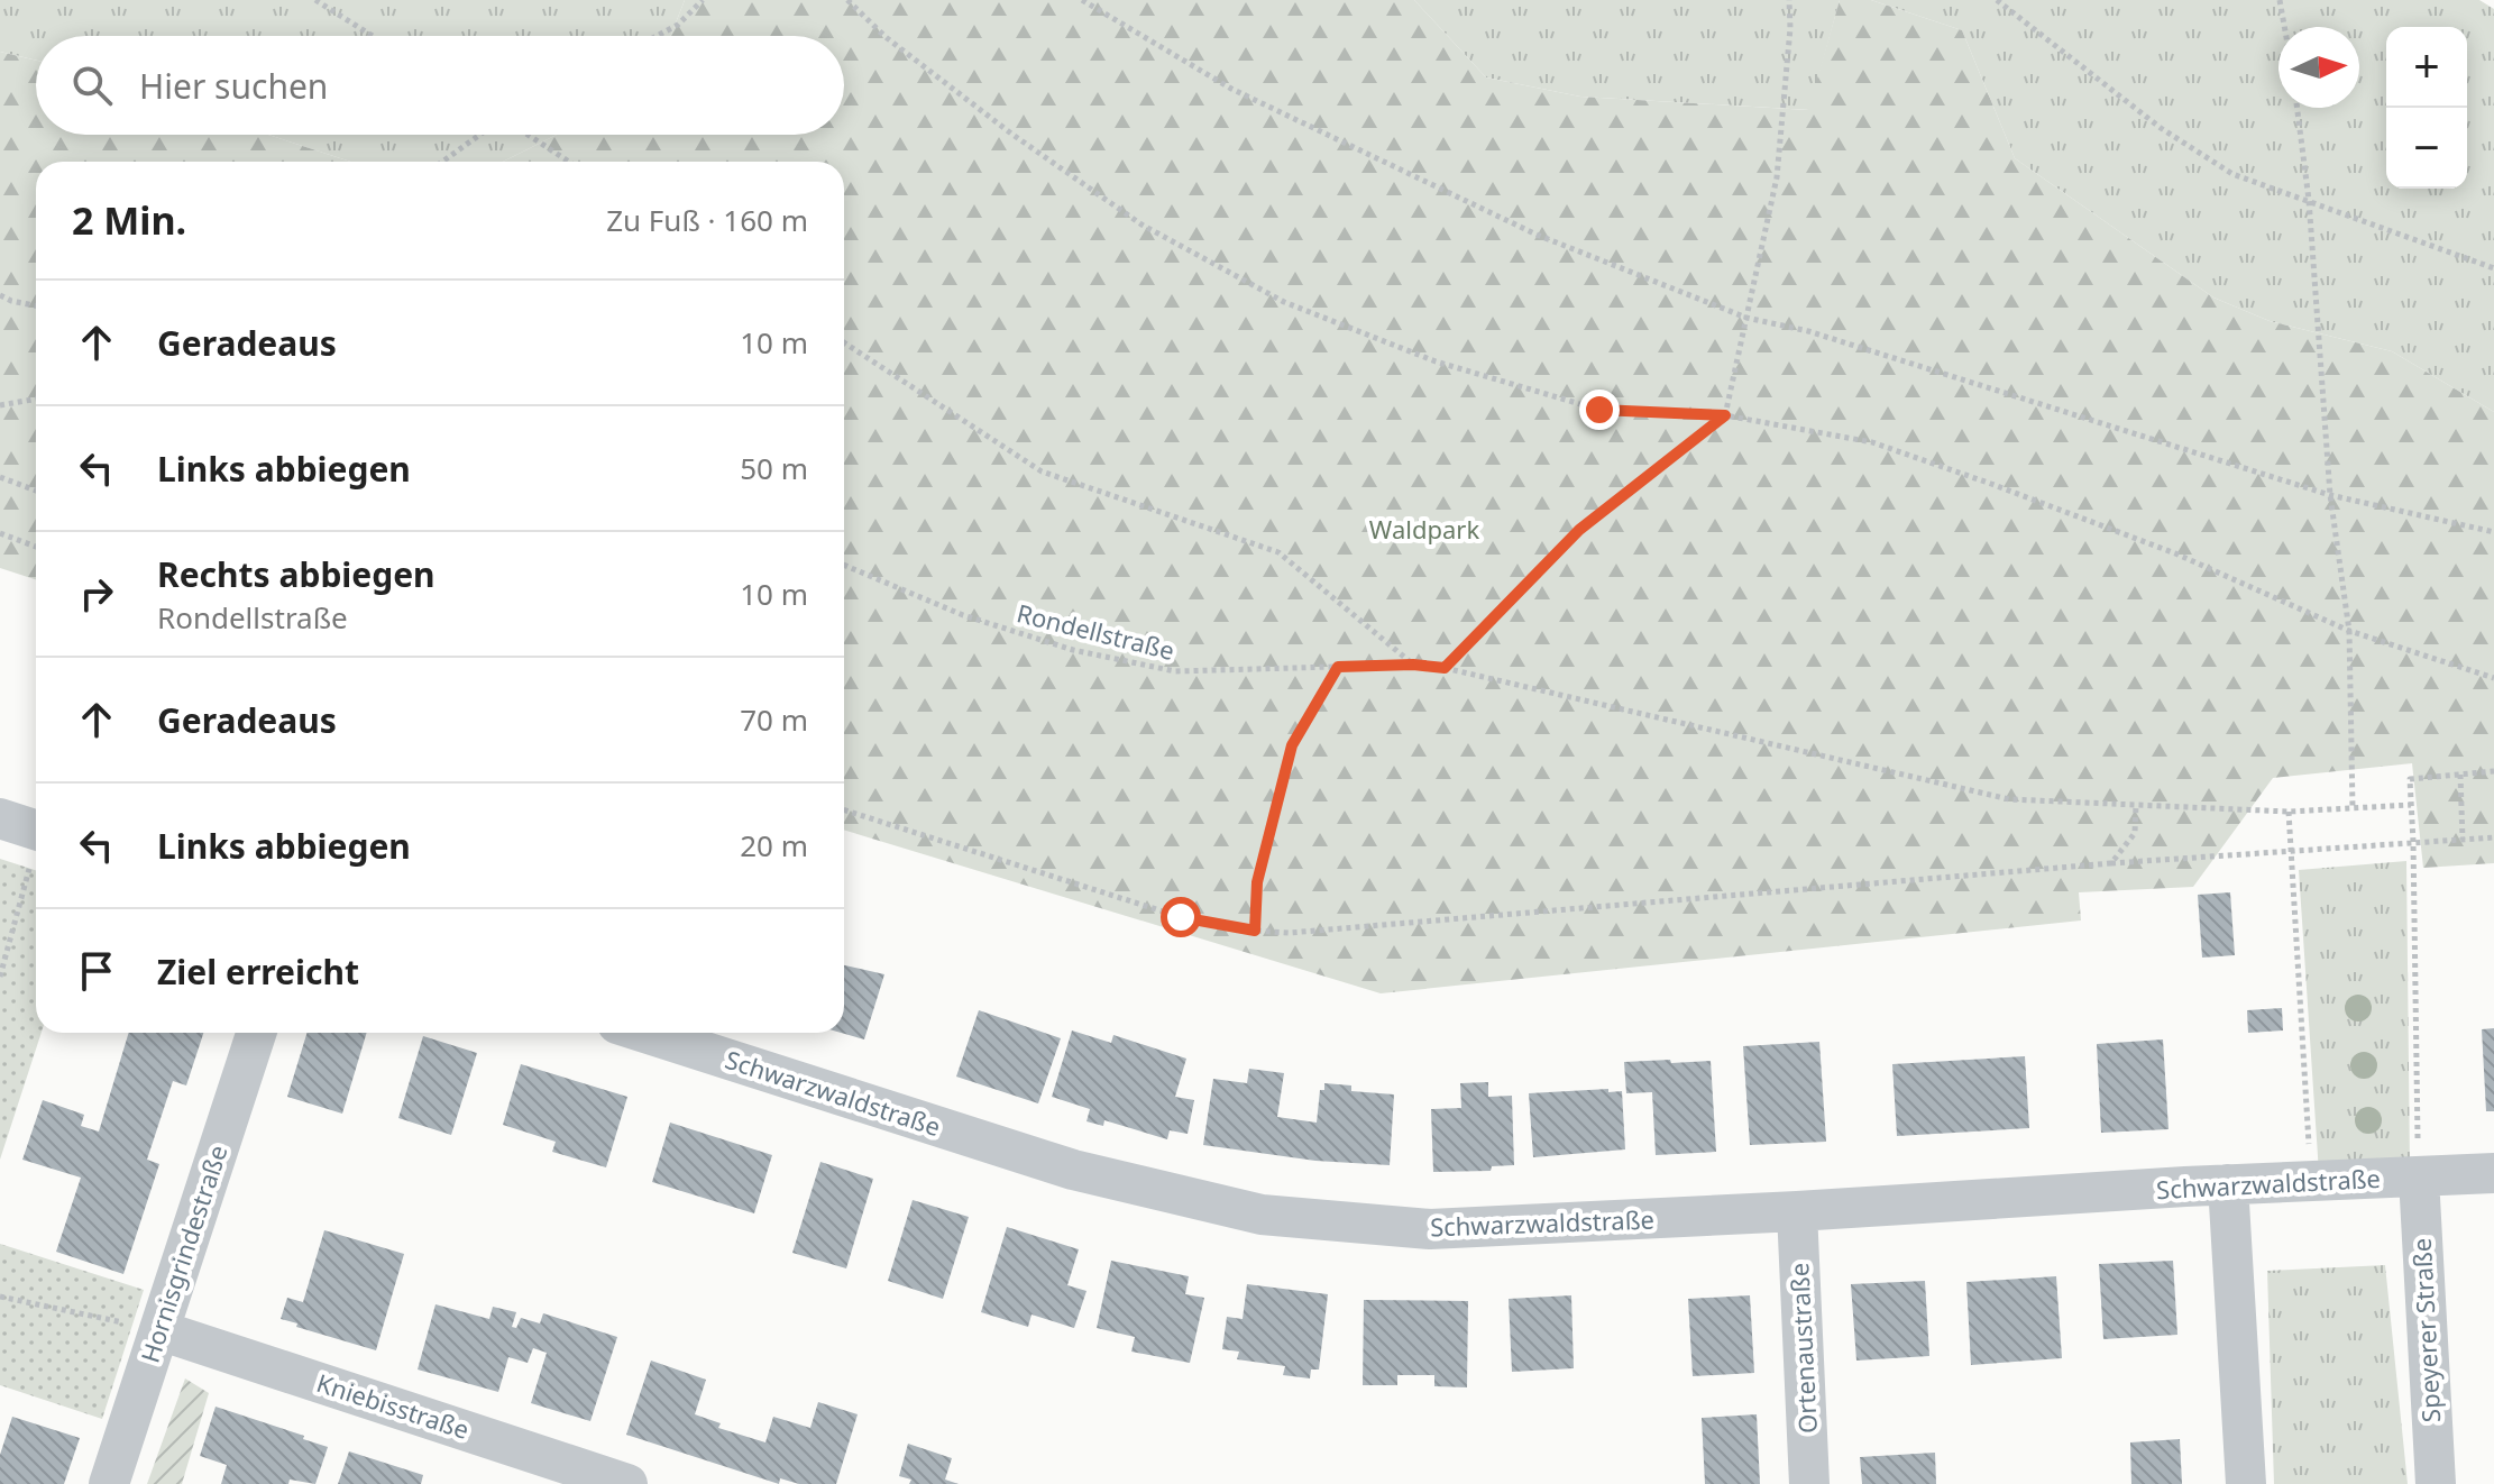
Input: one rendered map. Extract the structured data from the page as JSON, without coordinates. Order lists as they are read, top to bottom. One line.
{"streets":{"street":["Schwarzwaldstraße","Hornisgrindestraße","Speyerer Straße","Ortenaustraße","Kniebisstraße"],"path":["Rondellstraße"]},"crossings":[["Schwarzwaldstraße","Speyerer Straße"],["Schwarzwaldstraße","Ortenaustraße"],["Hornisgrindestraße","Kniebisstraße"]],"parks":["Waldpark"],"north":"right","page":{"map_buttons":["+","−"],"search":"Hier suchen","heading":["2 Min.","Zu Fuß · 160 m"],"list":[["Geradeaus","10 m"],["Links abbiegen","50 m"],["Rechts abbiegen","Rondellstraße","10 m"],["Geradeaus","70 m"],["Links abbiegen","20 m"],"Ziel erreicht"]}}
